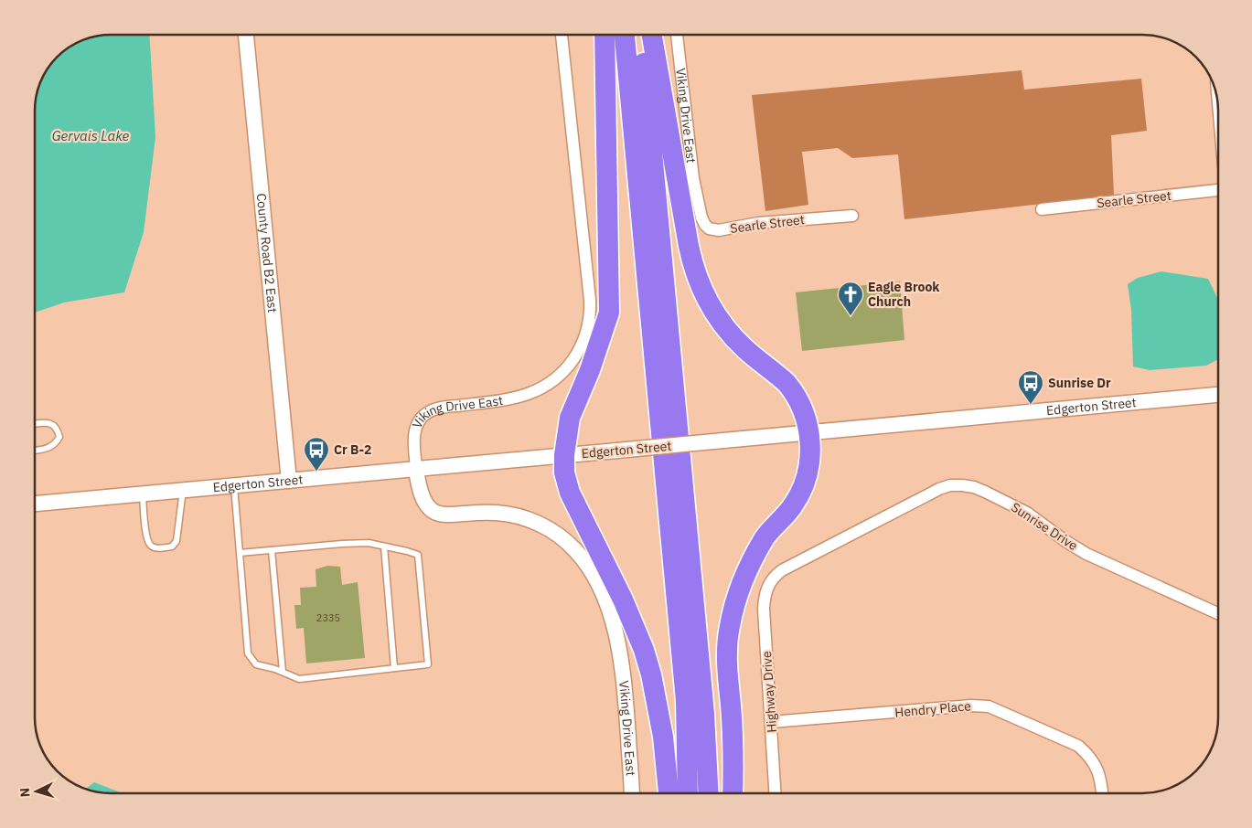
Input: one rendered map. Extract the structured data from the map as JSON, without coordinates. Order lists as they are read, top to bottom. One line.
{"streets":{"street":["Viking Drive East","Searle Street","County Road B2 East","Edgerton Street","Sunrise Drive","Highway Drive","Hendry Place"]},"crossings":[["Viking Drive East","Searle Street"],["Viking Drive East","Edgerton Street"],["County Road B2 East","Edgerton Street"],["Sunrise Drive","Highway Drive"],["Highway Drive","Hendry Place"]],"water":["Gervais Lake"],"places":{"church":["Eagle Brook Church"],"bus stop":["Sunrise Dr","Cr B-2"]},"house_numbers":["2335"],"north":"left"}
